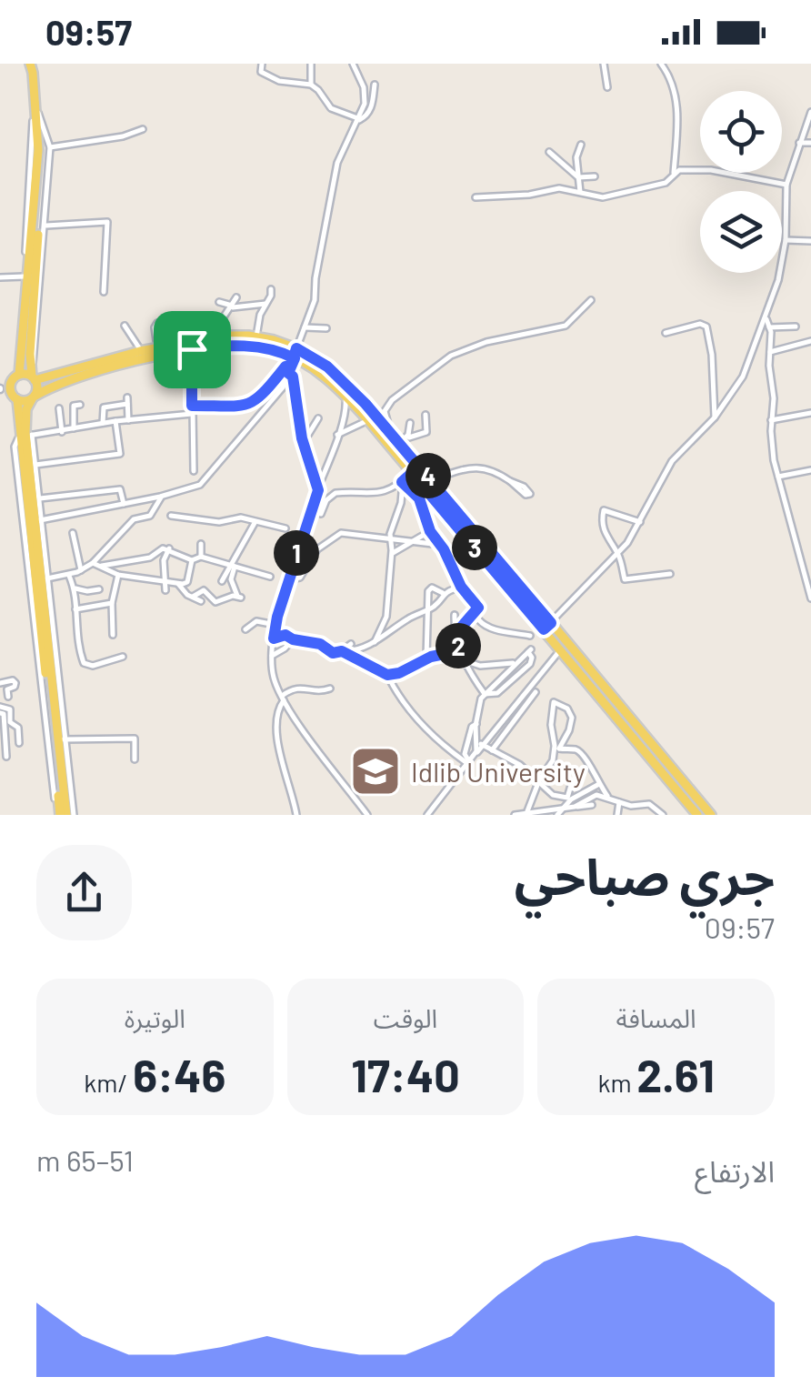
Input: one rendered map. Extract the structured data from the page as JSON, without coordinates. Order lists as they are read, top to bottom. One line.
{"places":{"school or university":["Idlib University"]},"page":{"status":"09:57","pins":["4","3","1","2"],"heading":["جري صباحي","09:57"],"stats":[["المسافة","2.61 km"],["الوقت","17:40"],["الوتيرة","6:46 /km"]],"chart":["الارتفاع","51–65 m"]}}
